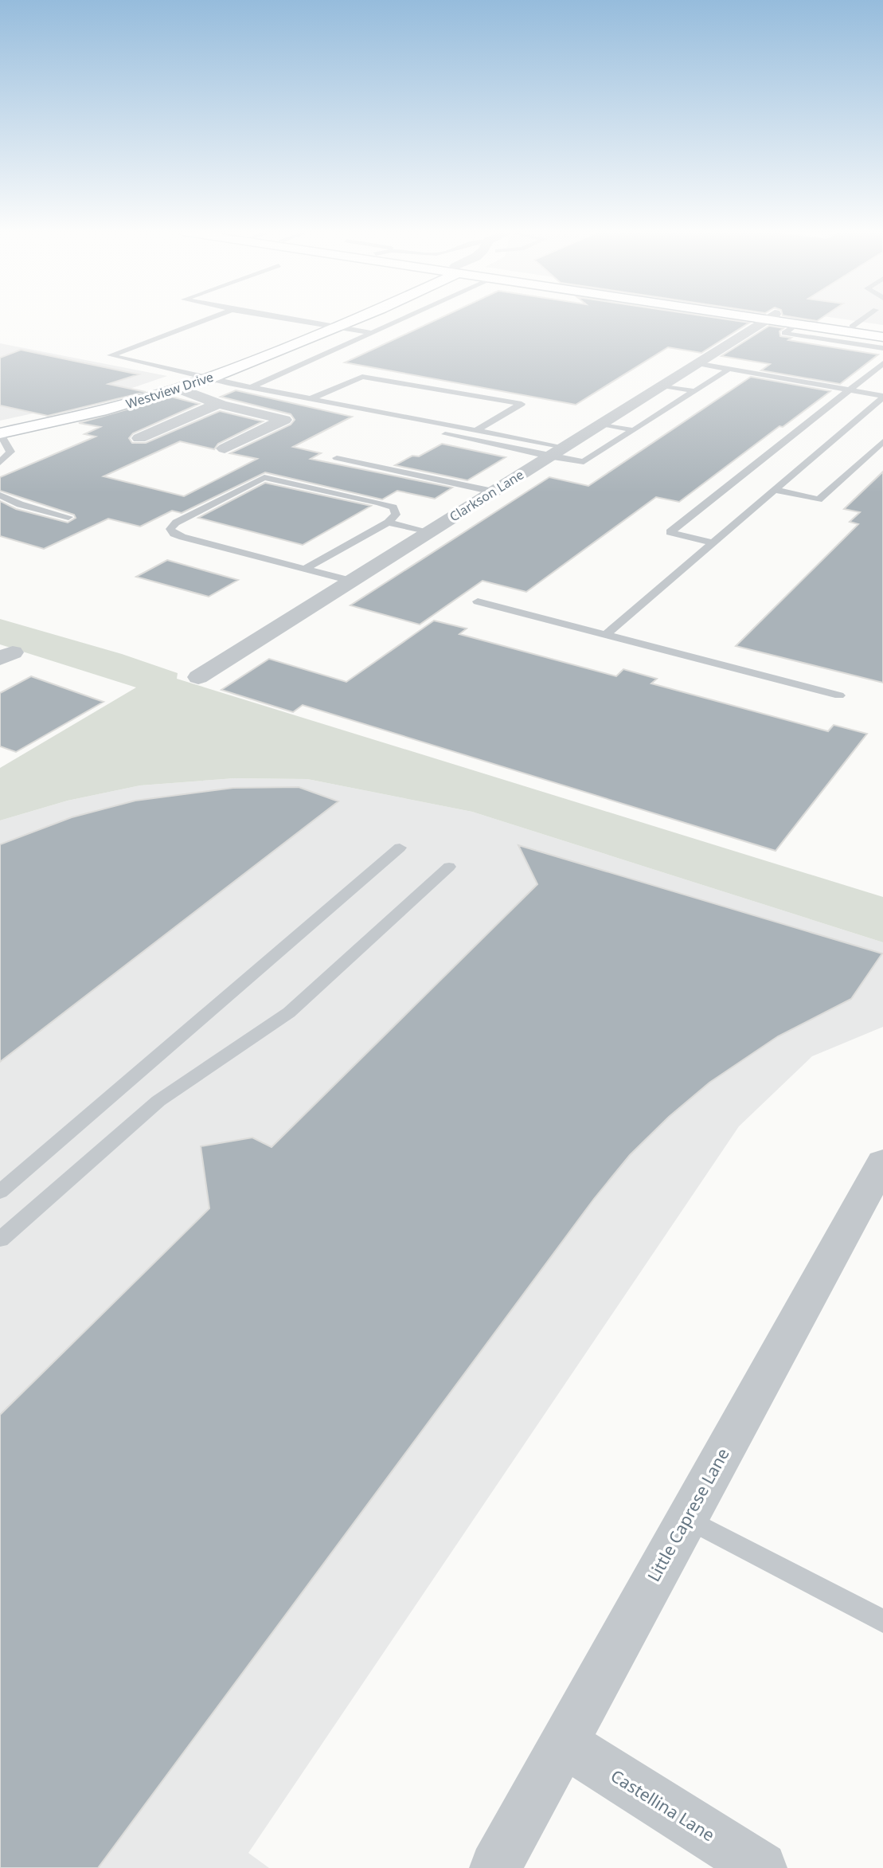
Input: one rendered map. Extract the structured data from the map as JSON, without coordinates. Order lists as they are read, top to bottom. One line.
{"streets":{"main road":["Westview Drive"],"street":["Clarkson Lane","Little Caprese Lane","Castellina Lane"]},"crossings":[["Little Caprese Lane","Castellina Lane"]]}
